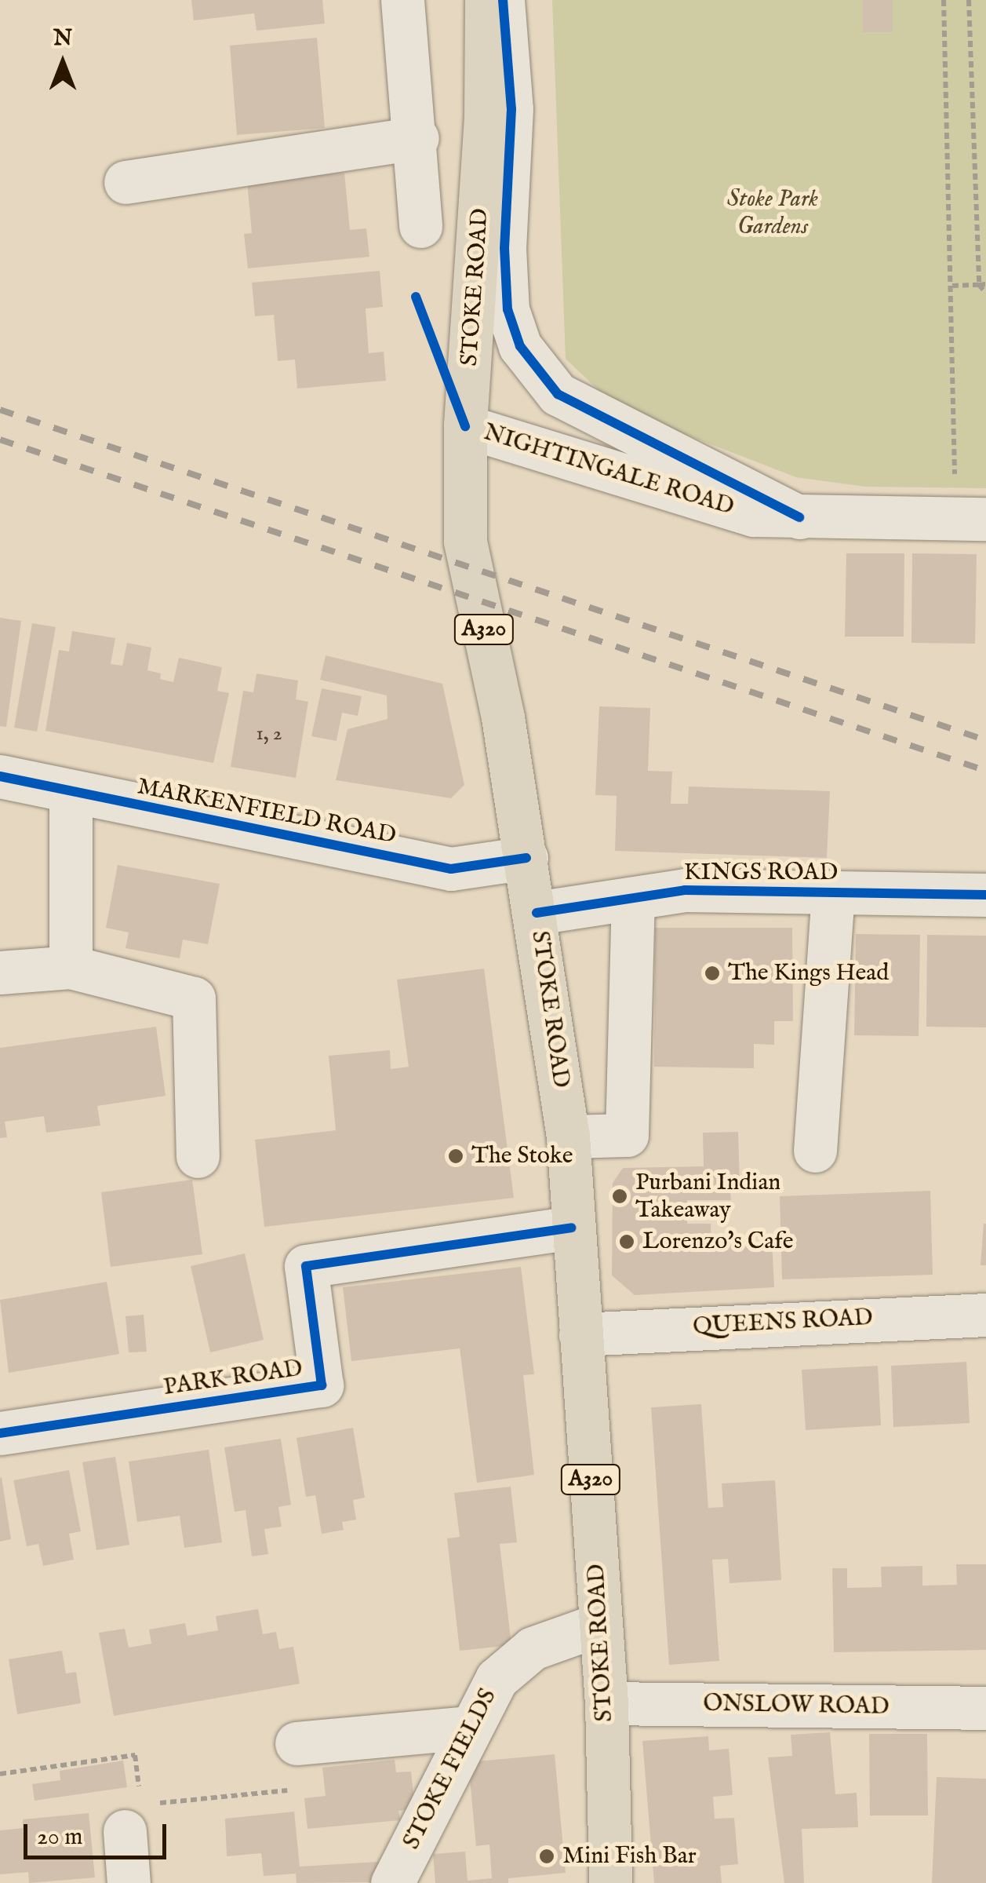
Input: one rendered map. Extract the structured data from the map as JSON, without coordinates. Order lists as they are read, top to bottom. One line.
{"streets":{"main road":["STOKE ROAD","A320"],"street":["NIGHTINGALE ROAD","MARKENFIELD ROAD","KINGS ROAD","QUEENS ROAD","PARK ROAD","ONSLOW ROAD","STOKE FIELDS"]},"crossings":[["STOKE ROAD","NIGHTINGALE ROAD"],["STOKE ROAD","MARKENFIELD ROAD"],["STOKE ROAD","KINGS ROAD"],["STOKE ROAD","QUEENS ROAD"],["STOKE ROAD","PARK ROAD"],["STOKE ROAD","ONSLOW ROAD"],["STOKE ROAD","STOKE FIELDS"]],"parks":["Stoke Park Gardens"],"places":["The Kings Head","The Stoke","Purbani Indian Takeaway","Lorenzo's Cafe","Mini Fish Bar"],"house_numbers":["1, 2"],"scale_bar":"20 m","north":"top"}
